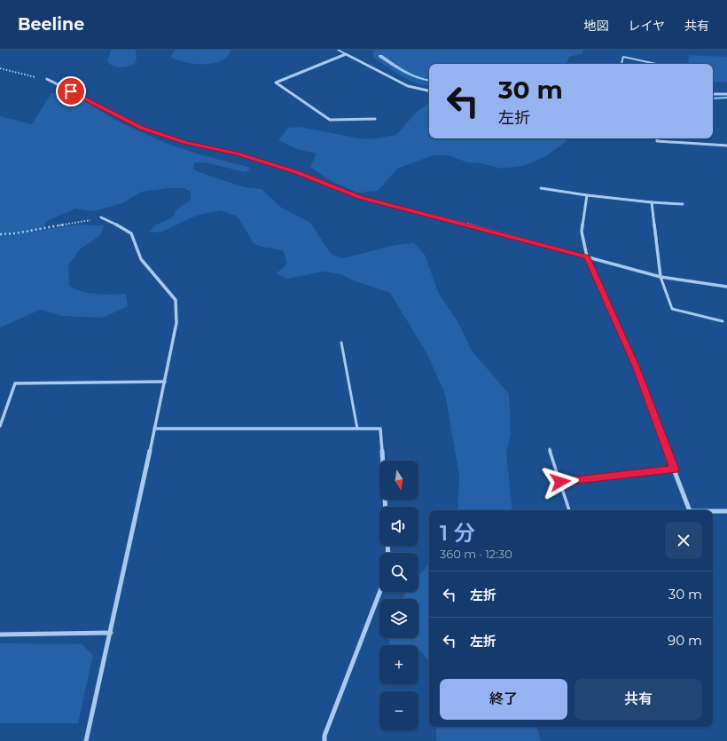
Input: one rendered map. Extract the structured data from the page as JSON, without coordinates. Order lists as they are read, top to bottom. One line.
{"north":"bottom","page":{"header":"Beeline","nav":["地図","レイヤ","共有"],"turn":["30 m","左折"],"map_buttons":["+","−"],"heading":["1 分","360 m · 12:30"],"list":[{"name":"左折","value":"30 m"},{"name":"左折","value":"90 m"}],"buttons":["終了","共有"]}}
